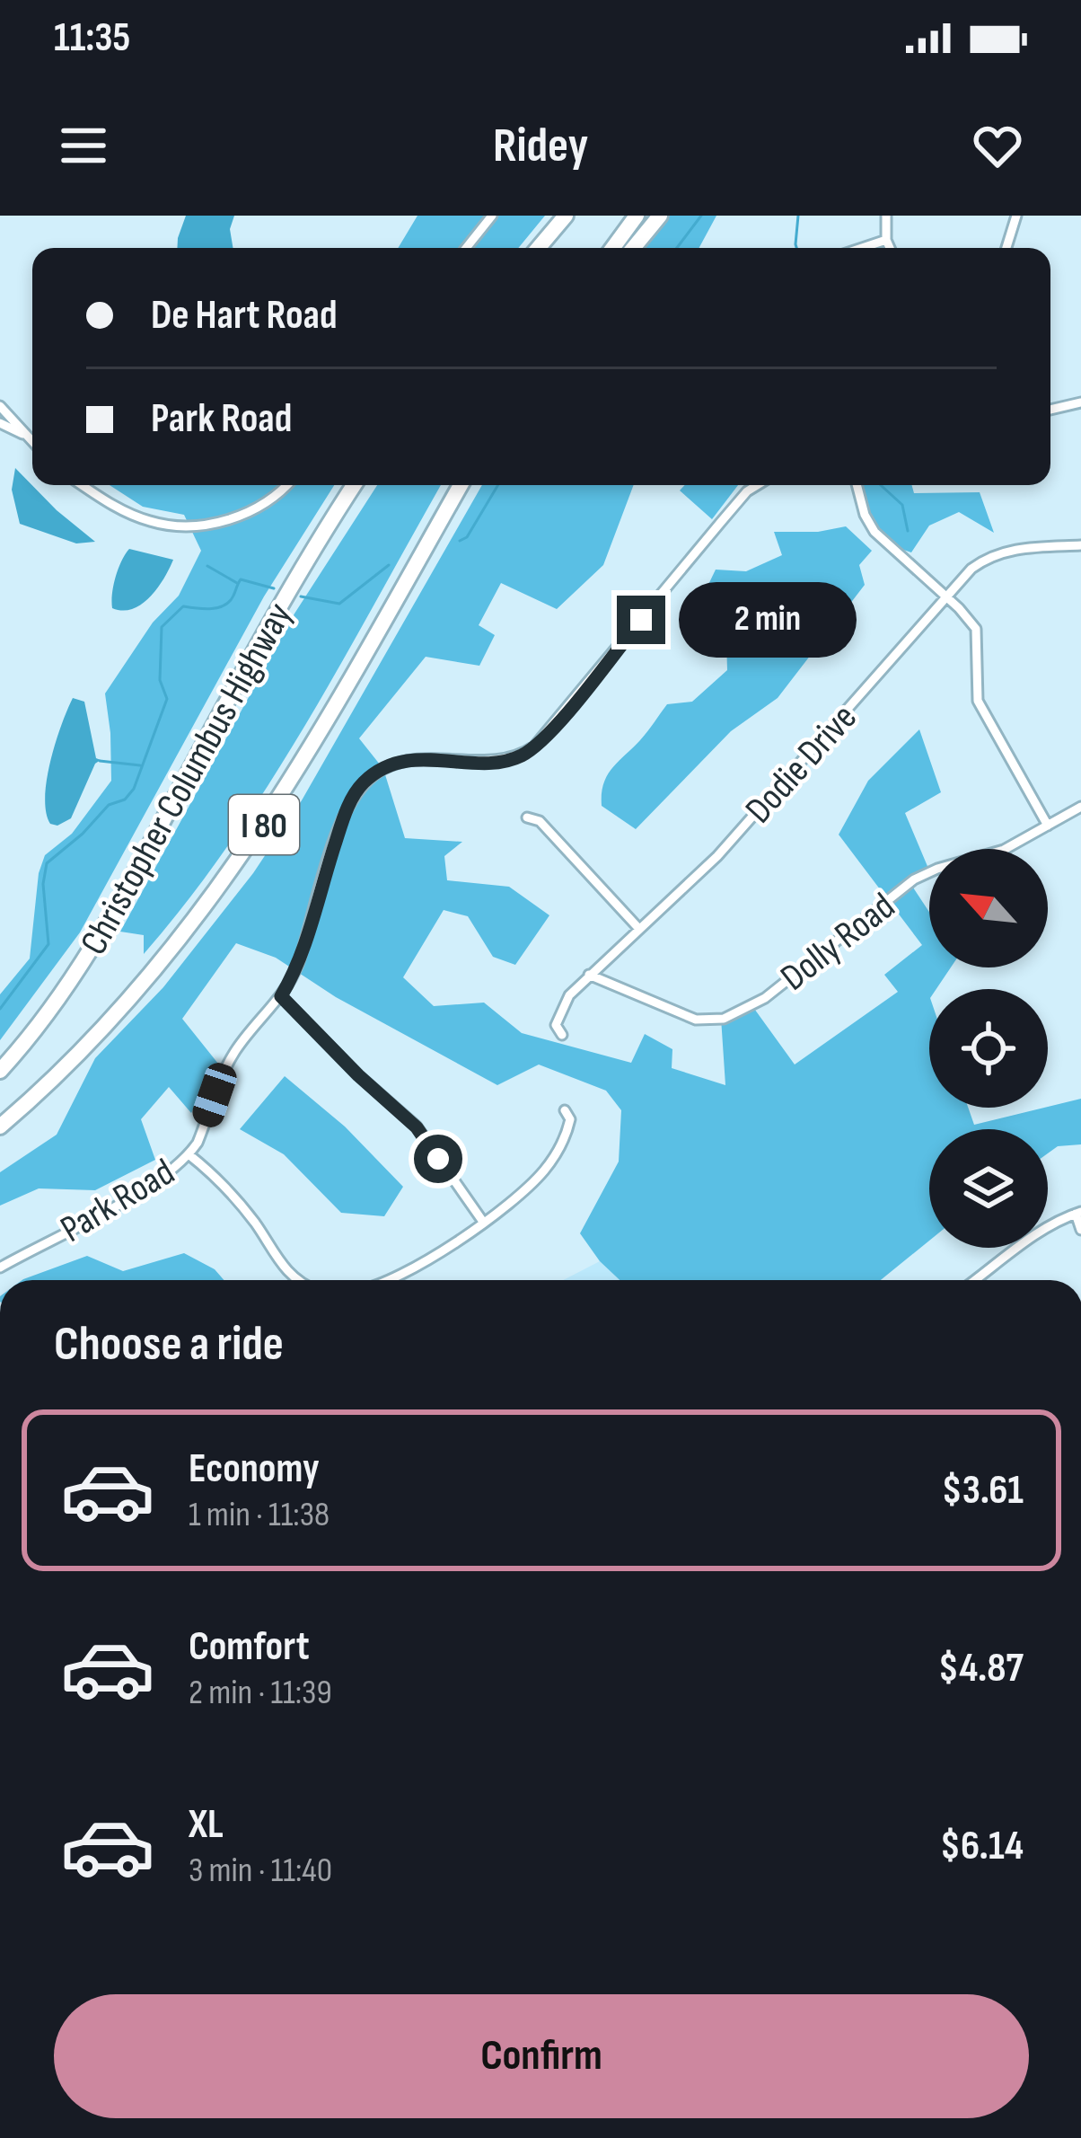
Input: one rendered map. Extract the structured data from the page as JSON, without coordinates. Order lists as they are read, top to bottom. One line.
{"streets":{"highway":["Christopher Columbus Highway","I 80"],"street":["Dodie Drive","Dolly Road","Park Road"]},"crossings":[["Dodie Drive","Dolly Road"]],"north":"top left","page":{"status":"11:35","header":"Ridey","banner":["De Hart Road","Park Road"],"bubble":"2 min","heading":"Choose a ride","list":[{"name":"Economy","note":"1 min · 11:38","value":"$3.61"},{"name":"Comfort","note":"2 min · 11:39","value":"$4.87"},{"name":"XL","note":"3 min · 11:40","value":"$6.14"}],"buttons":"Confirm"}}
